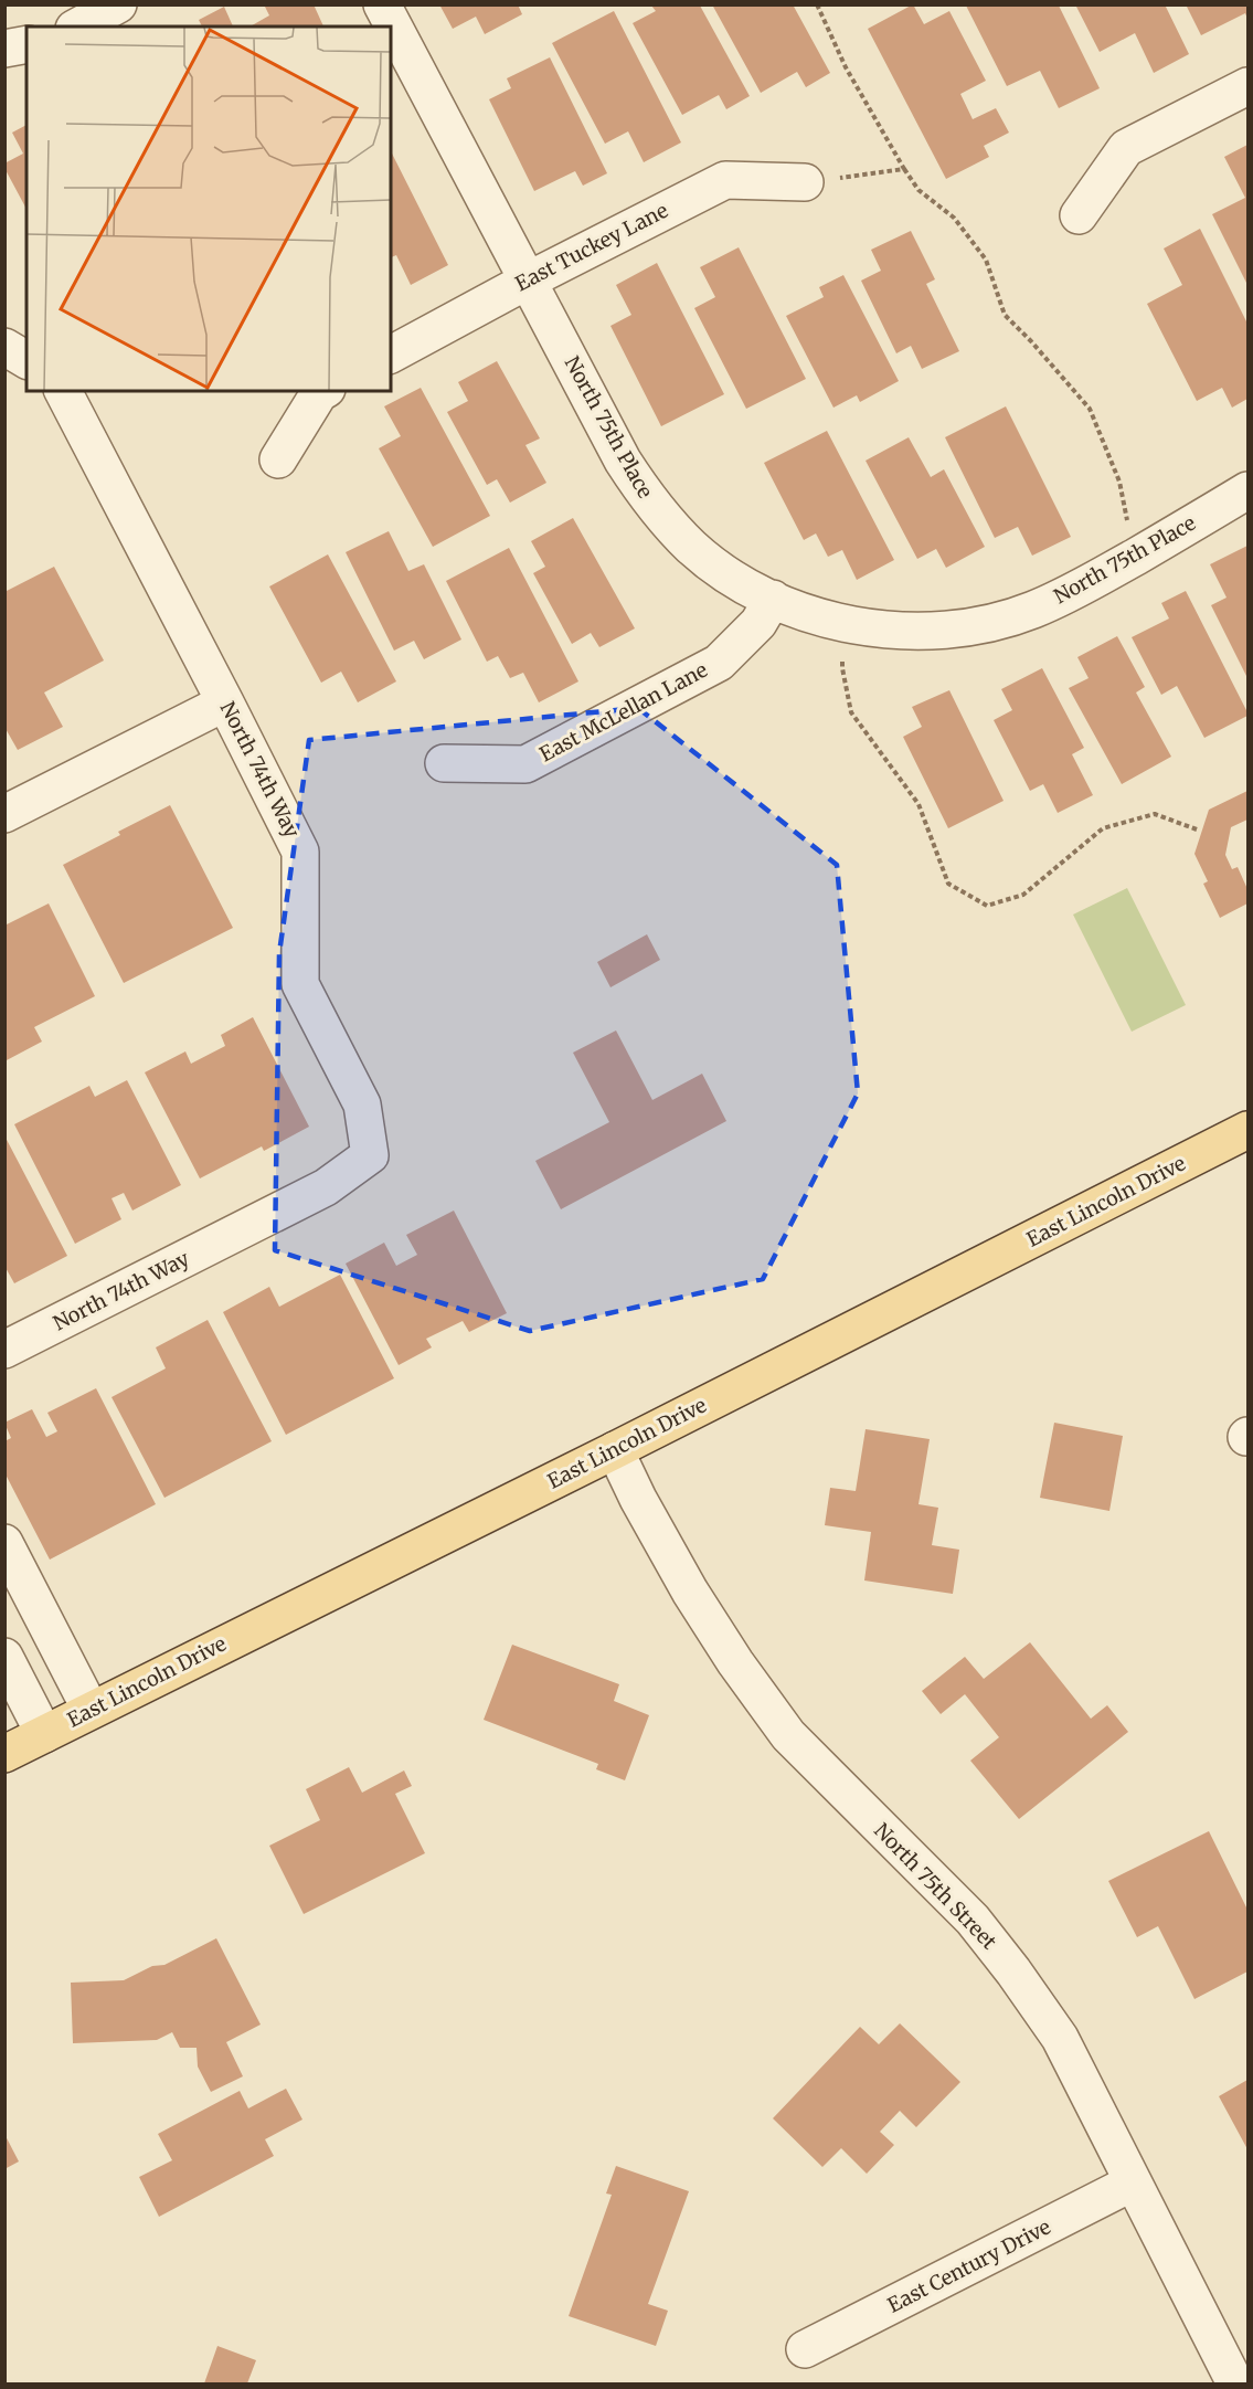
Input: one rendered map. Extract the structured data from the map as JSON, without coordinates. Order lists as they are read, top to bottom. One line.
{"streets":{"main road":["East Lincoln Drive"],"street":["East Tuckey Lane","North 75th Place","East McLellan Lane","North 74th Way","North 75th Street","East Century Drive"]},"crossings":[["East Tuckey Lane","North 75th Place"],["North 75th Place","East McLellan Lane"],["East Lincoln Drive","North 75th Street"],["North 75th Street","East Century Drive"]]}
